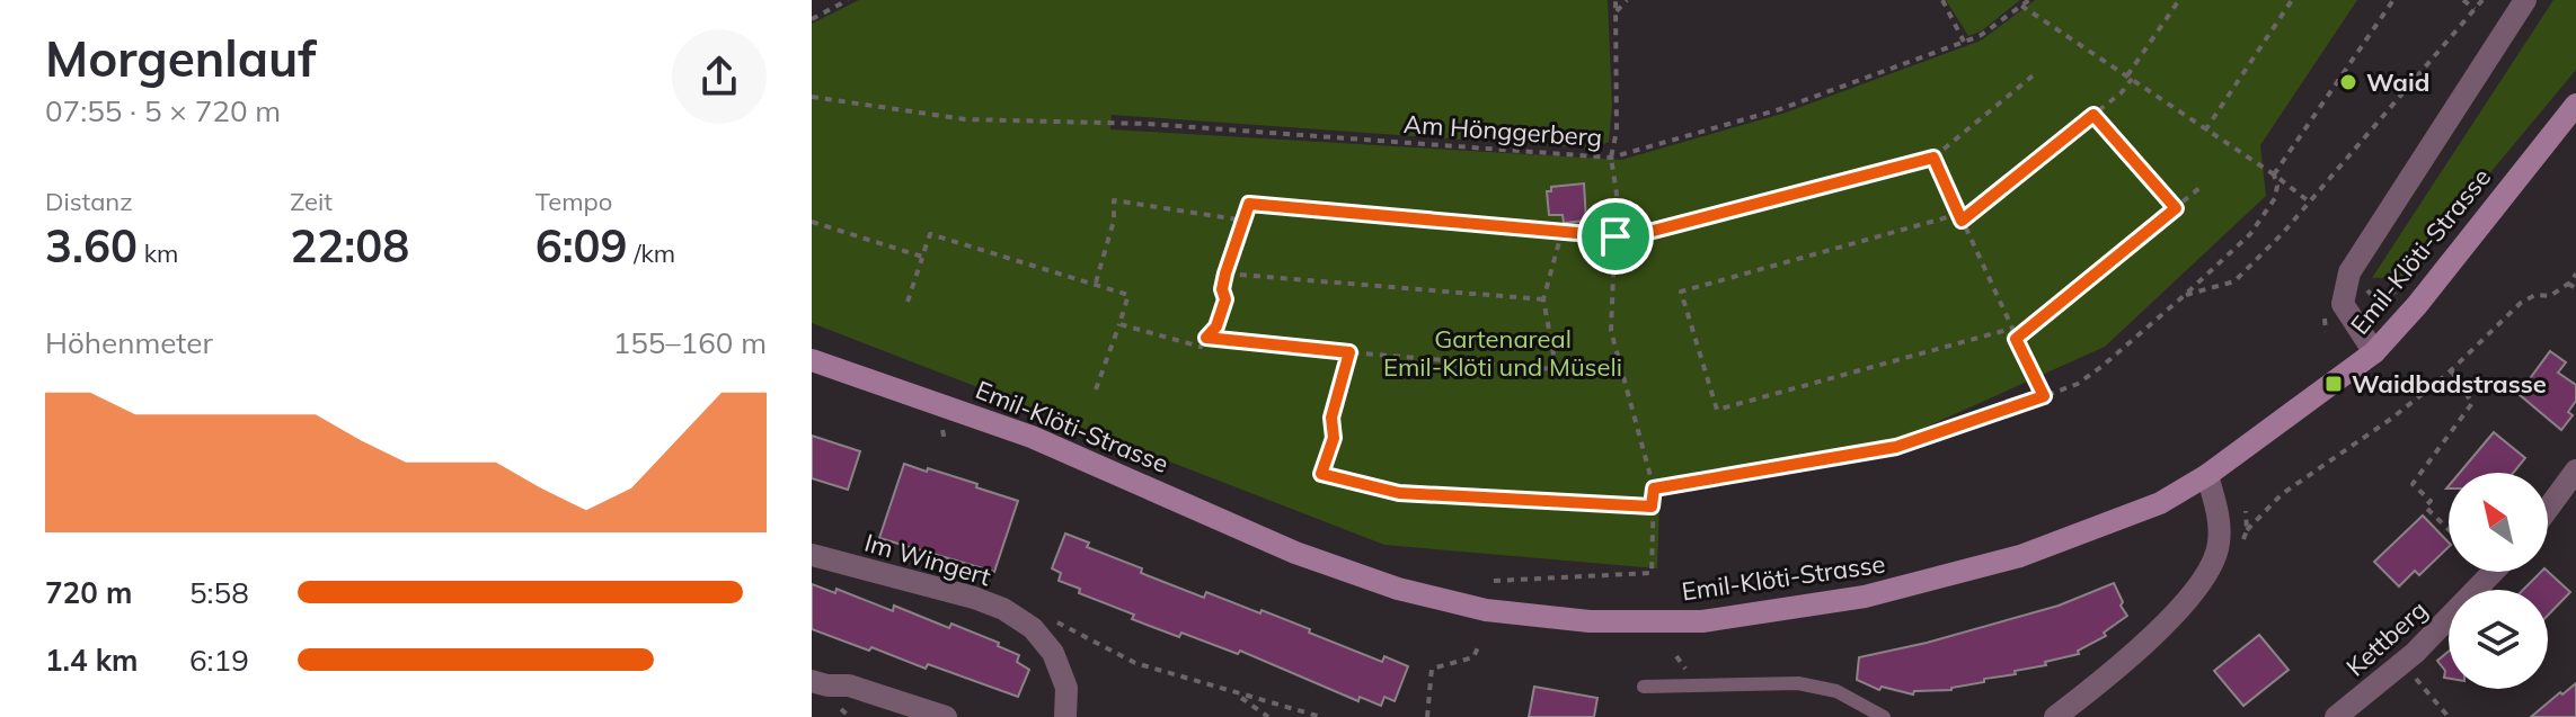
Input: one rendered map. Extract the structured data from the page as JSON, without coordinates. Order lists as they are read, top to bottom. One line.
{"streets":{"street":["Emil-Klöti-Strasse","Im Wingert","Kettberg"],"path":["Am Hönggerberg"]},"parks":["Gartenareal Emil-Klöti und Müseli"],"places":{"other":["Waid"],"transit":["Waidbadstrasse"]},"north":"top left","page":{"heading":["Morgenlauf","07:55 · 5 × 720 m"],"stats":[["Distanz","3.60 km"],["Zeit","22:08"],["Tempo","6:09 /km"]],"chart":["Höhenmeter","155–160 m"],"list":[{"name":"720 m","note":"5:58"},{"name":"1.4 km","note":"6:19"}]}}
